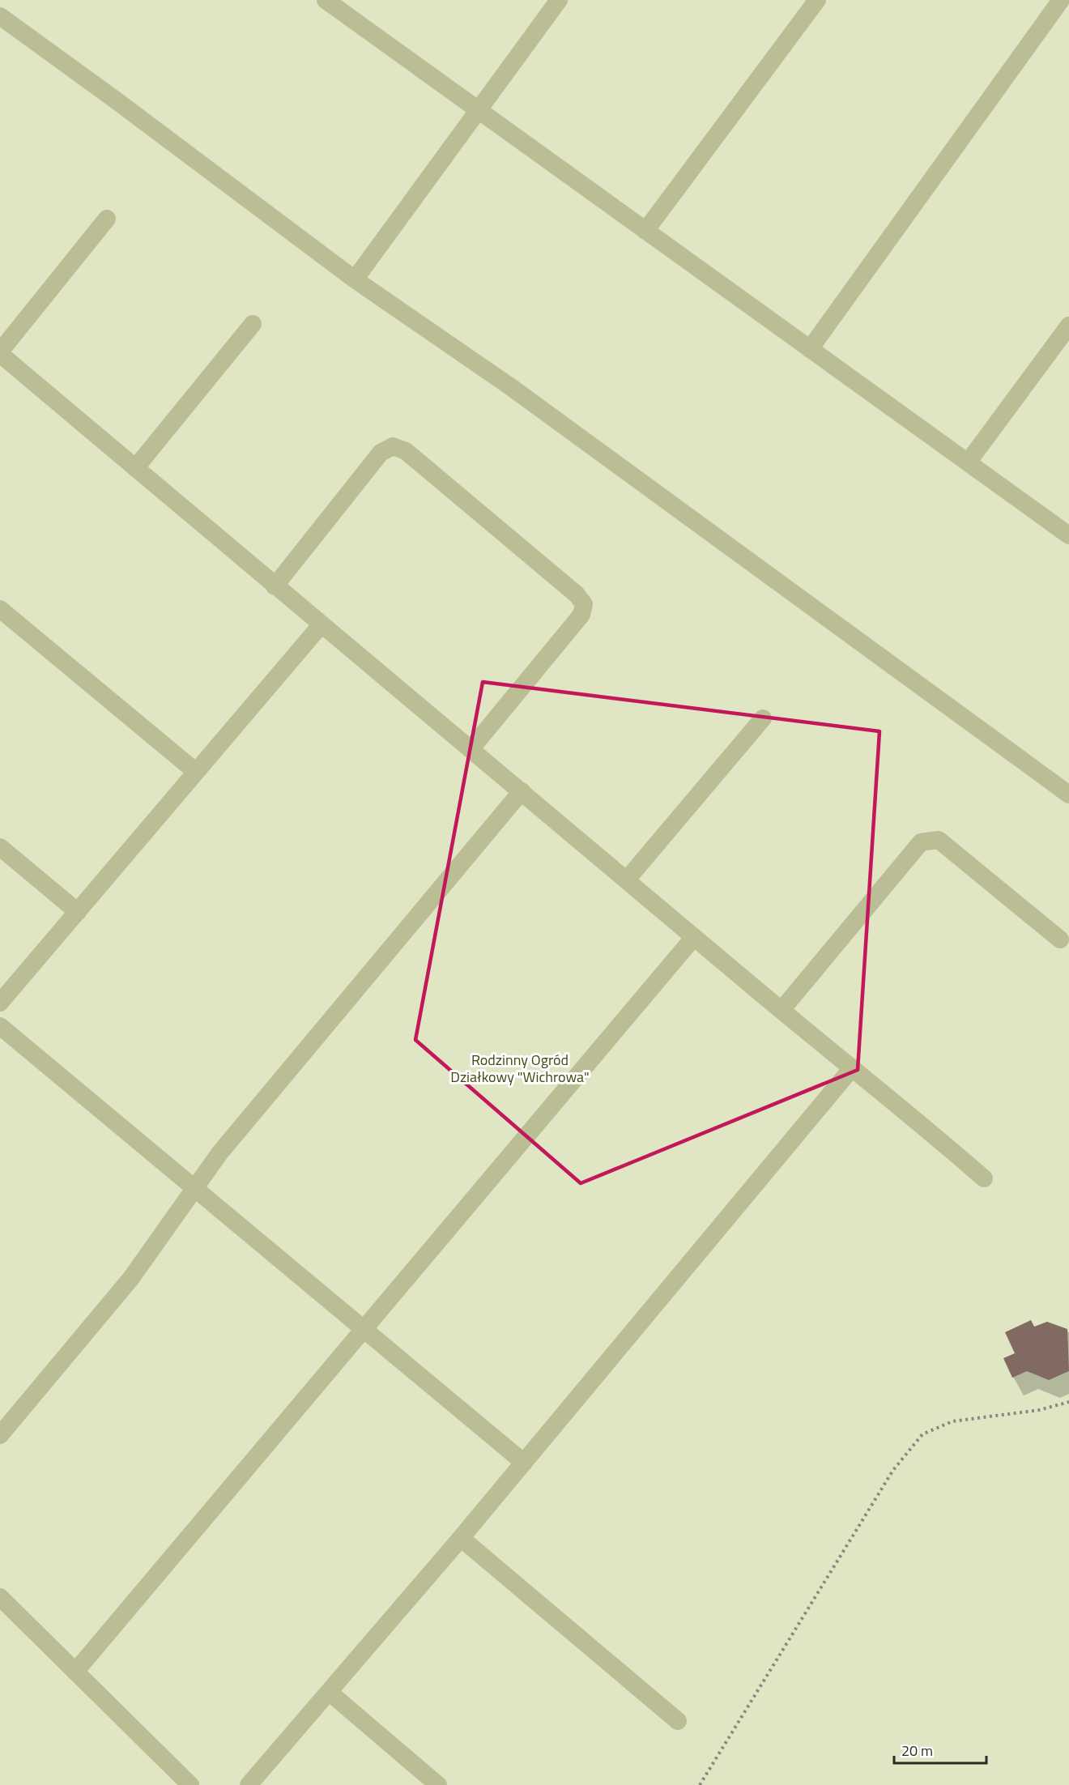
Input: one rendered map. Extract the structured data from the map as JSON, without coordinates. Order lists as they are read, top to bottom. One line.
{"parks":["Rodzinny Ogród Działkowy \"Wichrowa\""],"scale_bar":"20 m"}
